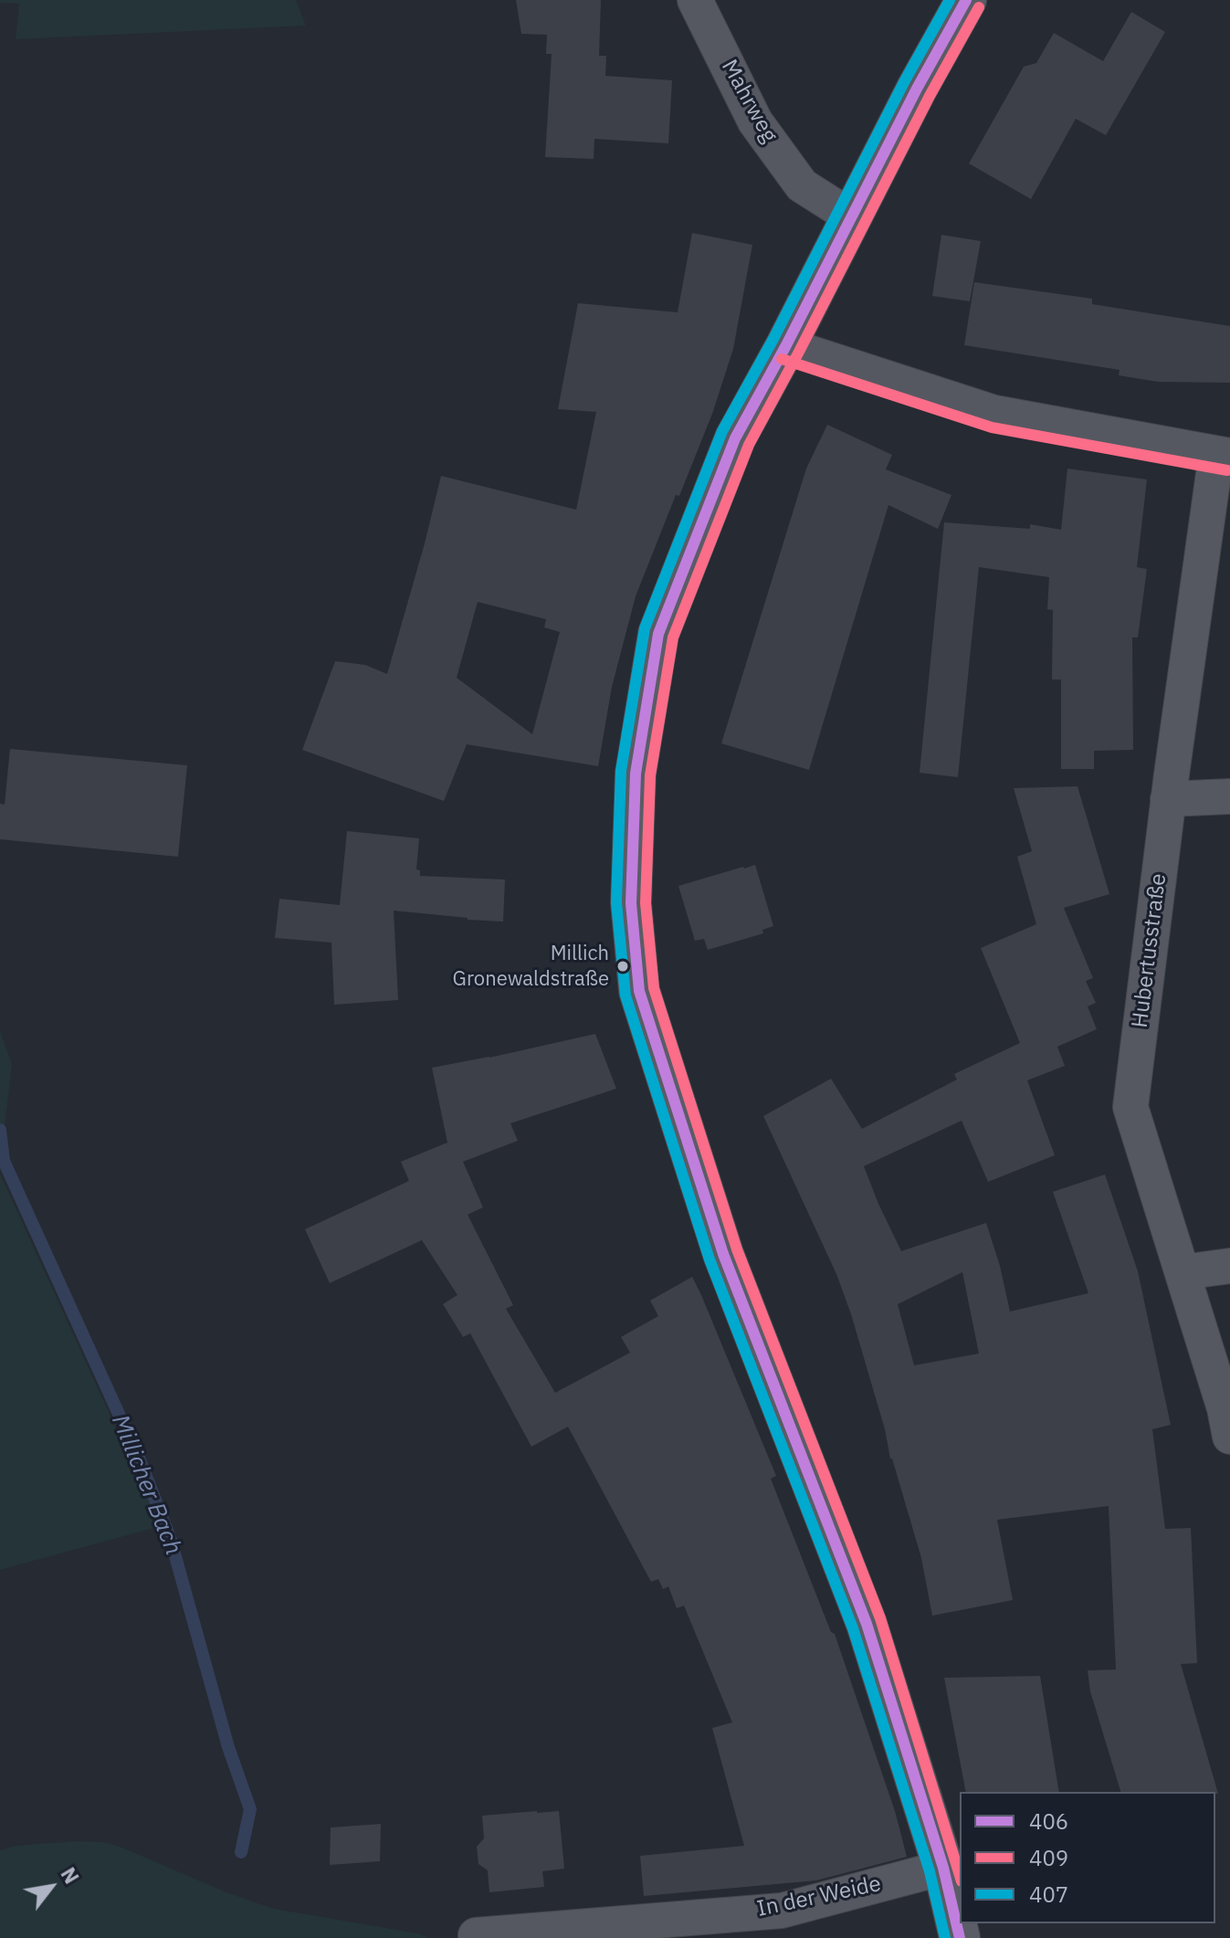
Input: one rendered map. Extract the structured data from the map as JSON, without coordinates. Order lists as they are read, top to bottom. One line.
{"streets":{"street":["Mahrweg","Hubertusstraße","In der Weide"]},"water":["Millicher Bach"],"places":["Millich Gronewaldstraße"],"lines":["transit line 406","transit line 407","transit line 409"],"legend":["406","409","407"],"north":"top right"}
